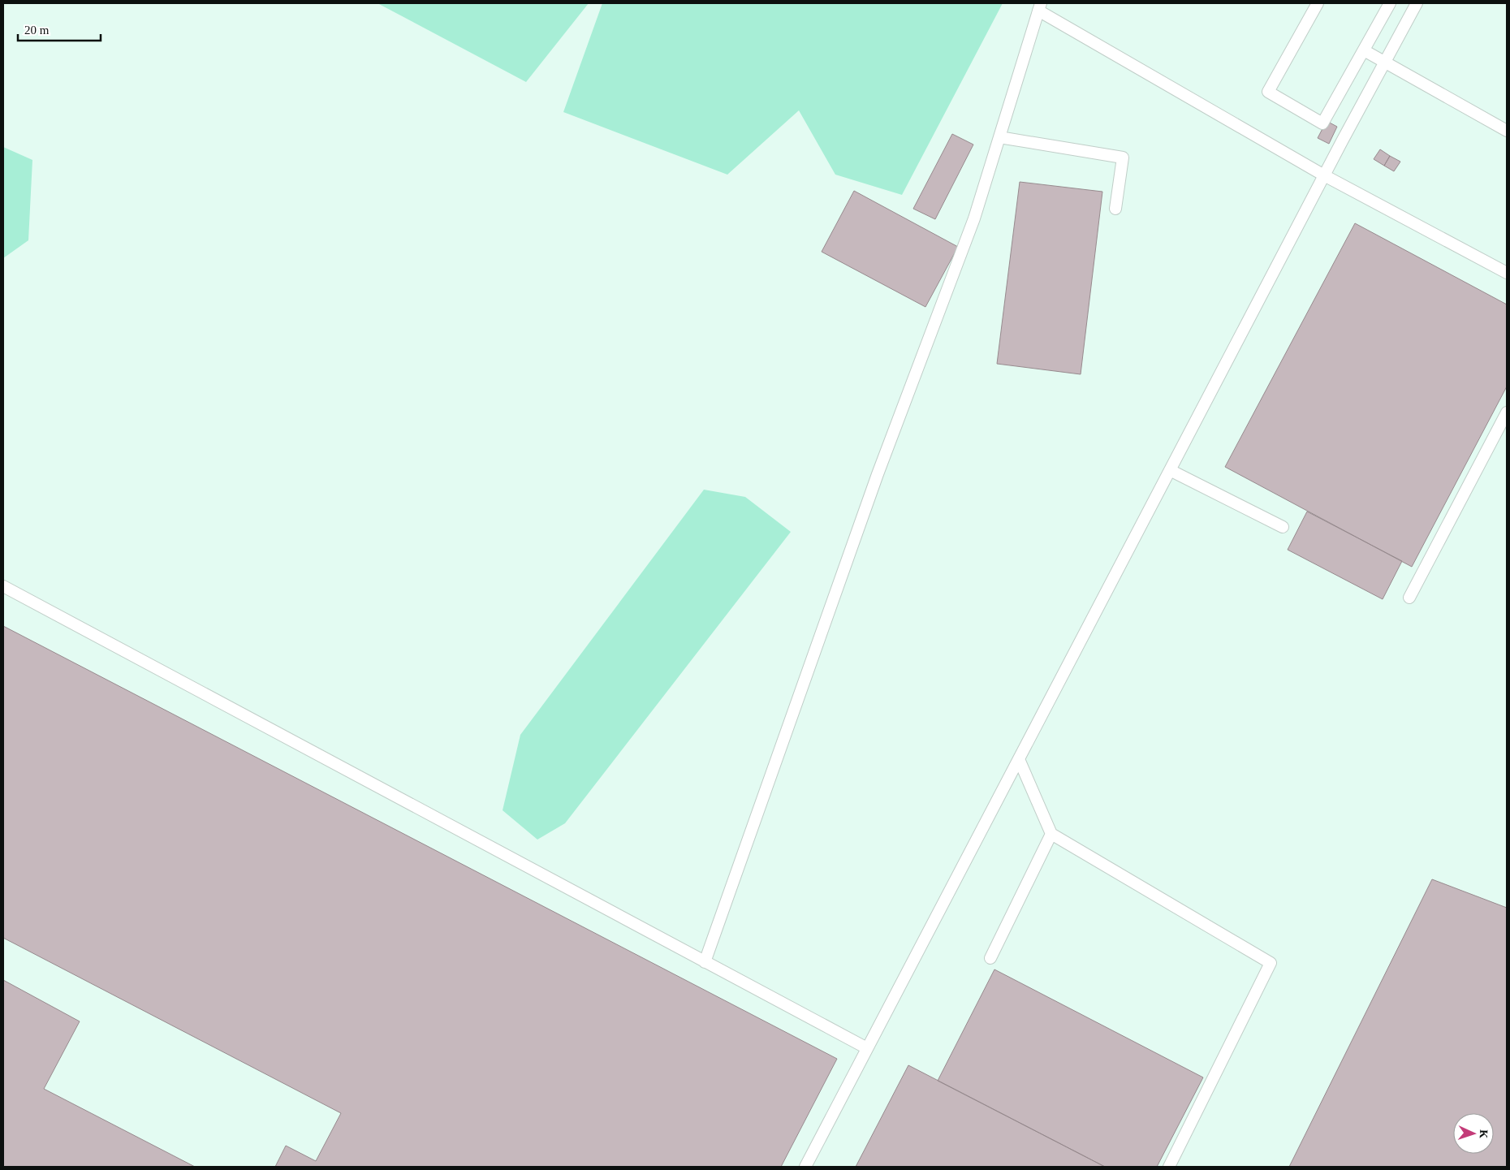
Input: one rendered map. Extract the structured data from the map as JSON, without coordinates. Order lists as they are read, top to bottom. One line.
{"scale_bar":"20 m","north":"right"}
